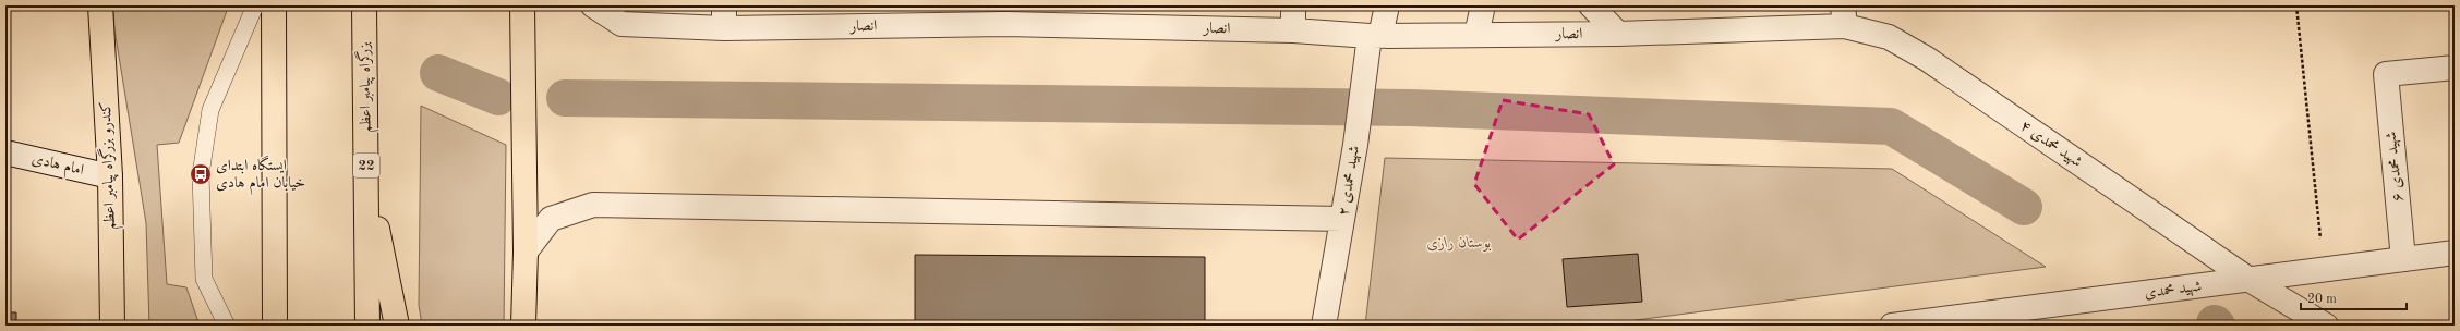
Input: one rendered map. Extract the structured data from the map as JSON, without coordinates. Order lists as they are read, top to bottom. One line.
{"streets":{"highway":["بزرگراه پیامبر اعظم","کندرو بزرگراه پیامبر اعظم","22"],"street":["انصار","شهید محمدی ۴","امام هادی","شهید محمدی ۶","شهید محمدی ۲","شهید محمدی"]},"crossings":[["انصار","شهید محمدی ۴"],["انصار","شهید محمدی ۲"],["شهید محمدی ۴","شهید محمدی"],["امام هادی","کندرو بزرگراه پیامبر اعظم"],["شهید محمدی ۶","شهید محمدی"]],"parks":["بوستان رازی"],"places":{"bus stop":["ایستگاه ابتدای خیابان امام هادی"]},"scale_bar":"20 m"}
